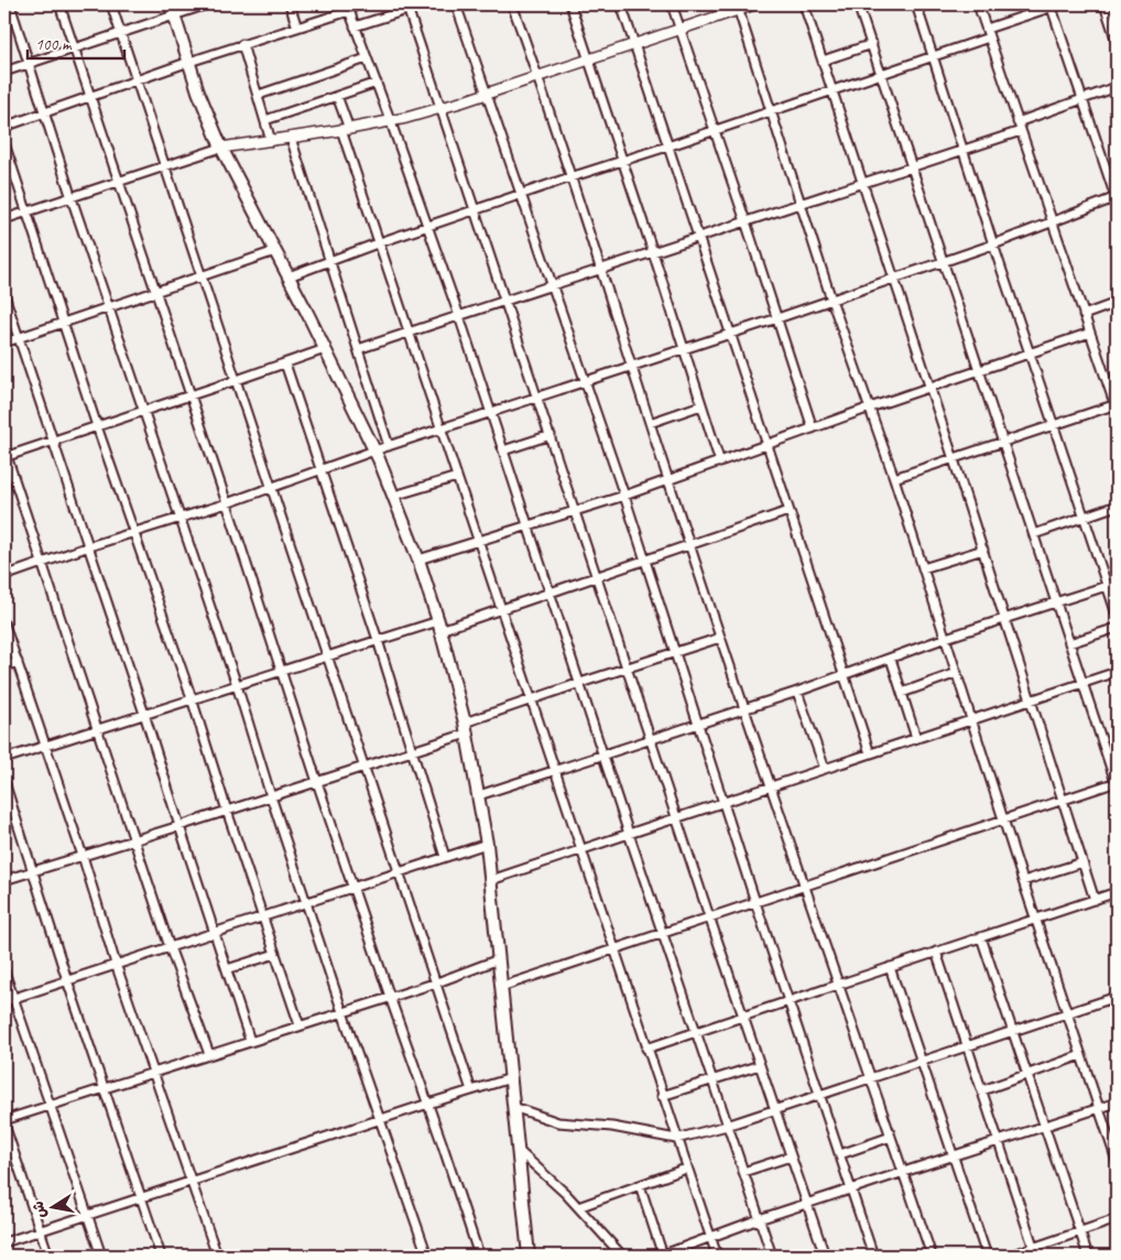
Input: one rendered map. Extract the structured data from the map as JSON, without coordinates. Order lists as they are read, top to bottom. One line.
{"scale_bar":"100 m","north":"left"}
